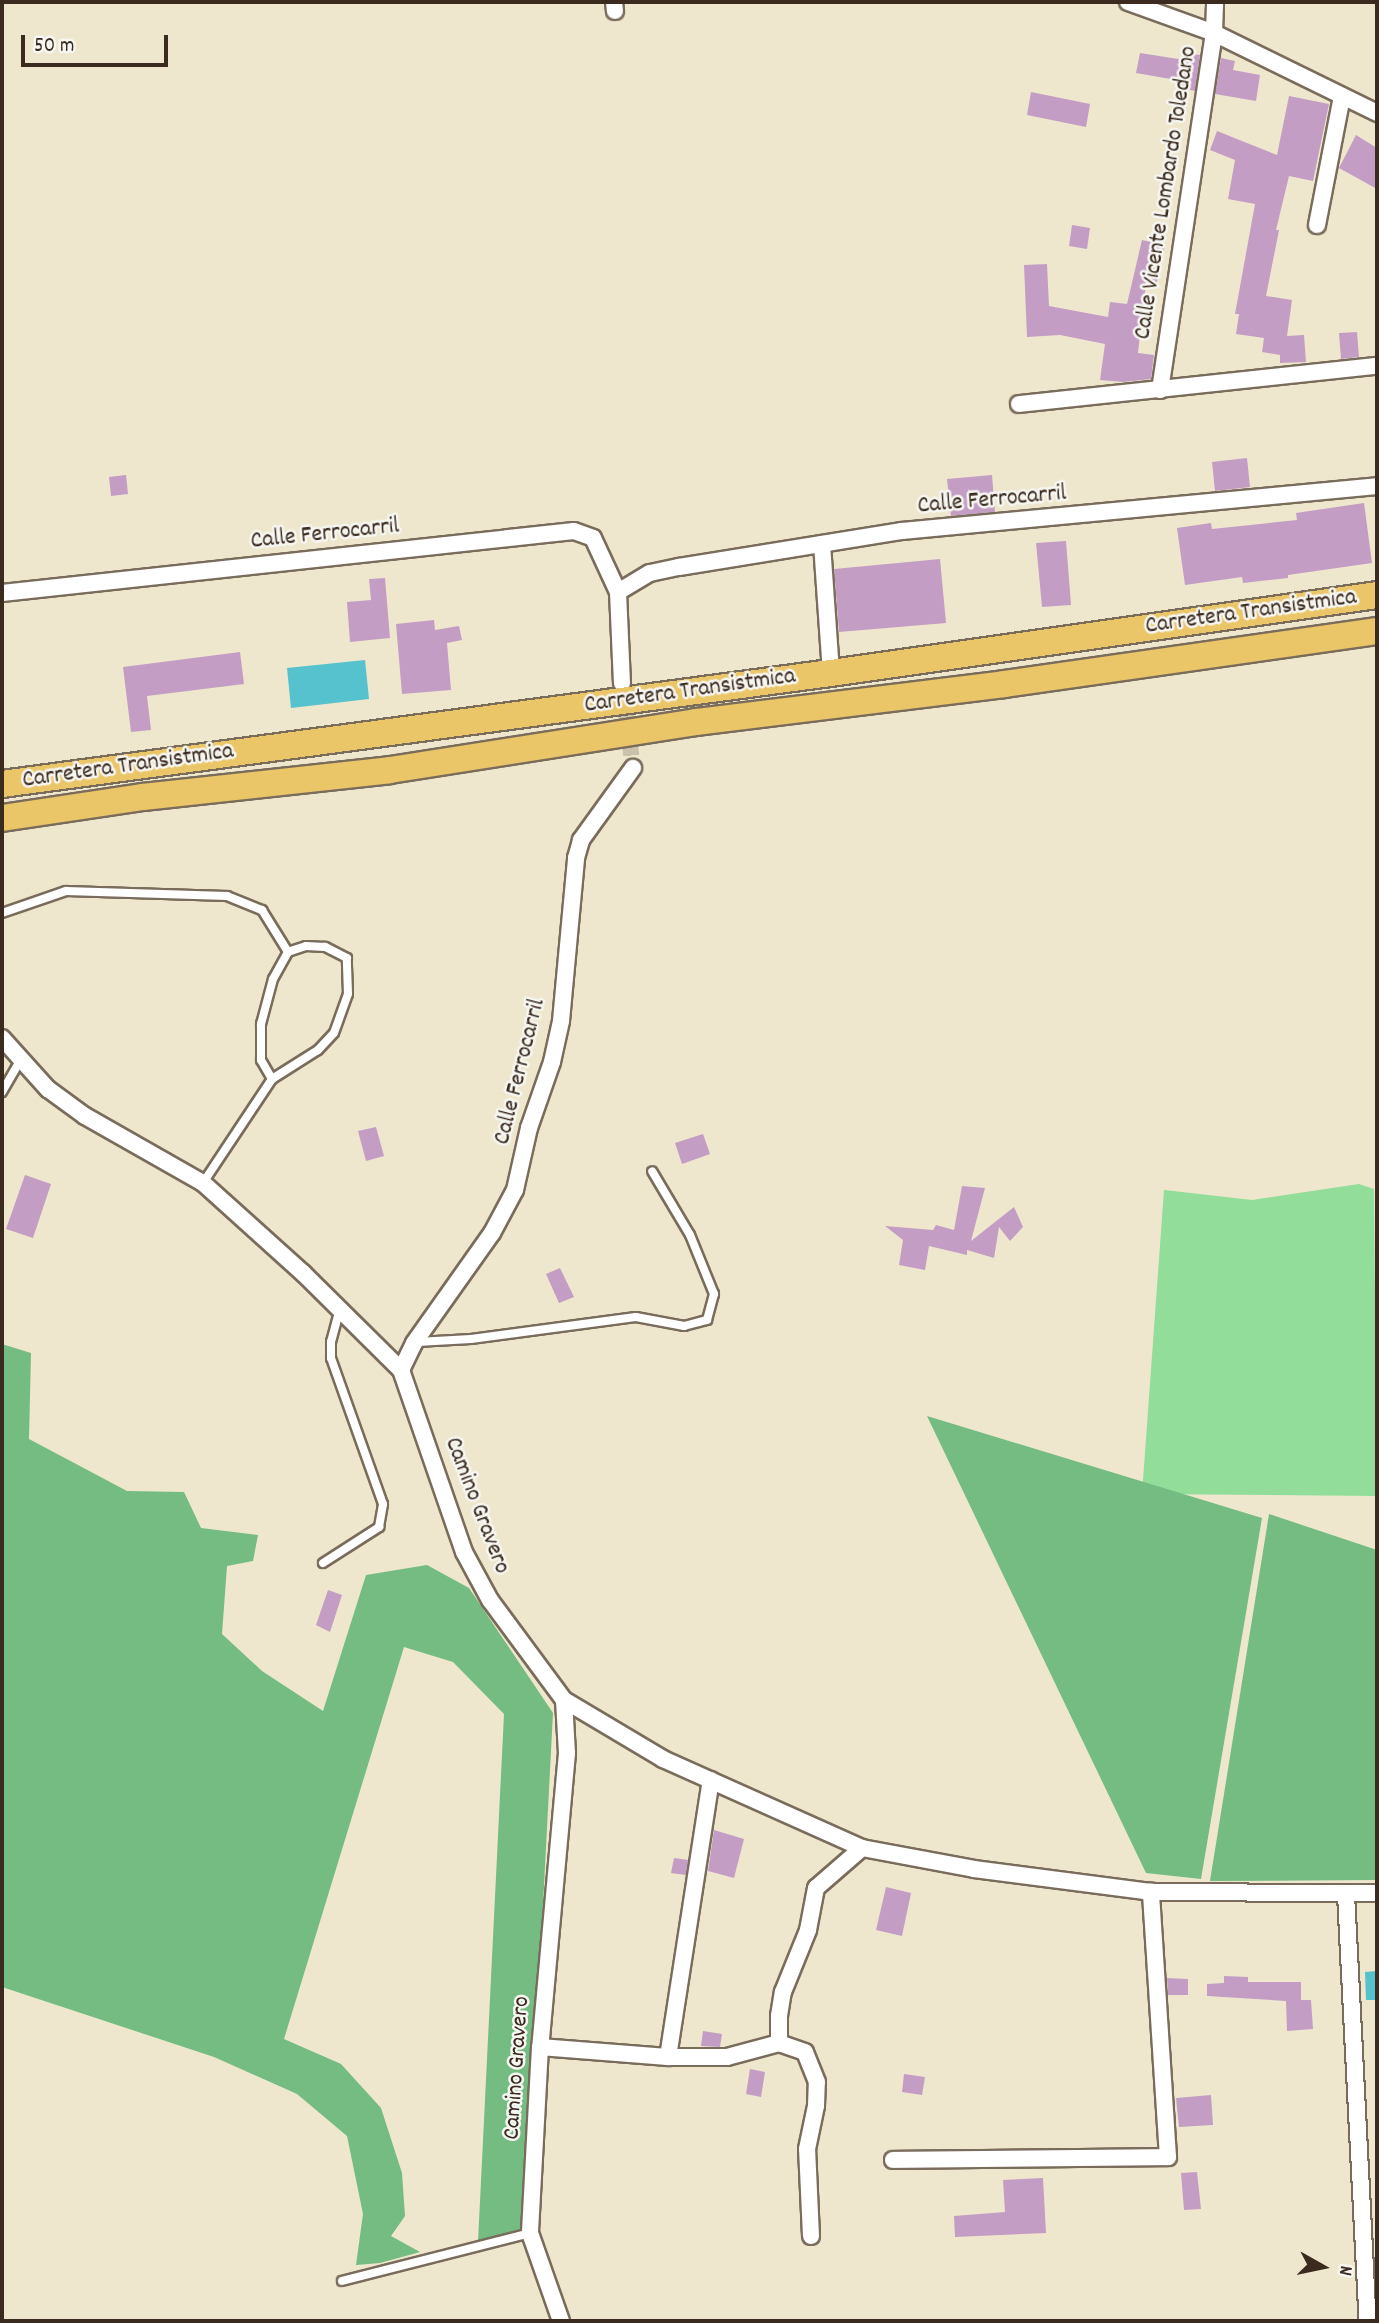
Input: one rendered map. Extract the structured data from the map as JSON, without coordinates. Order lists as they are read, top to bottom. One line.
{"streets":{"main road":["Carretera Transistmica"],"street":["Calle Vicente Lombardo Toledano","Calle Ferrocarril","Camino Gravero"]},"crossings":[["Calle Ferrocarril","Camino Gravero"]],"scale_bar":"50 m","north":"right"}
